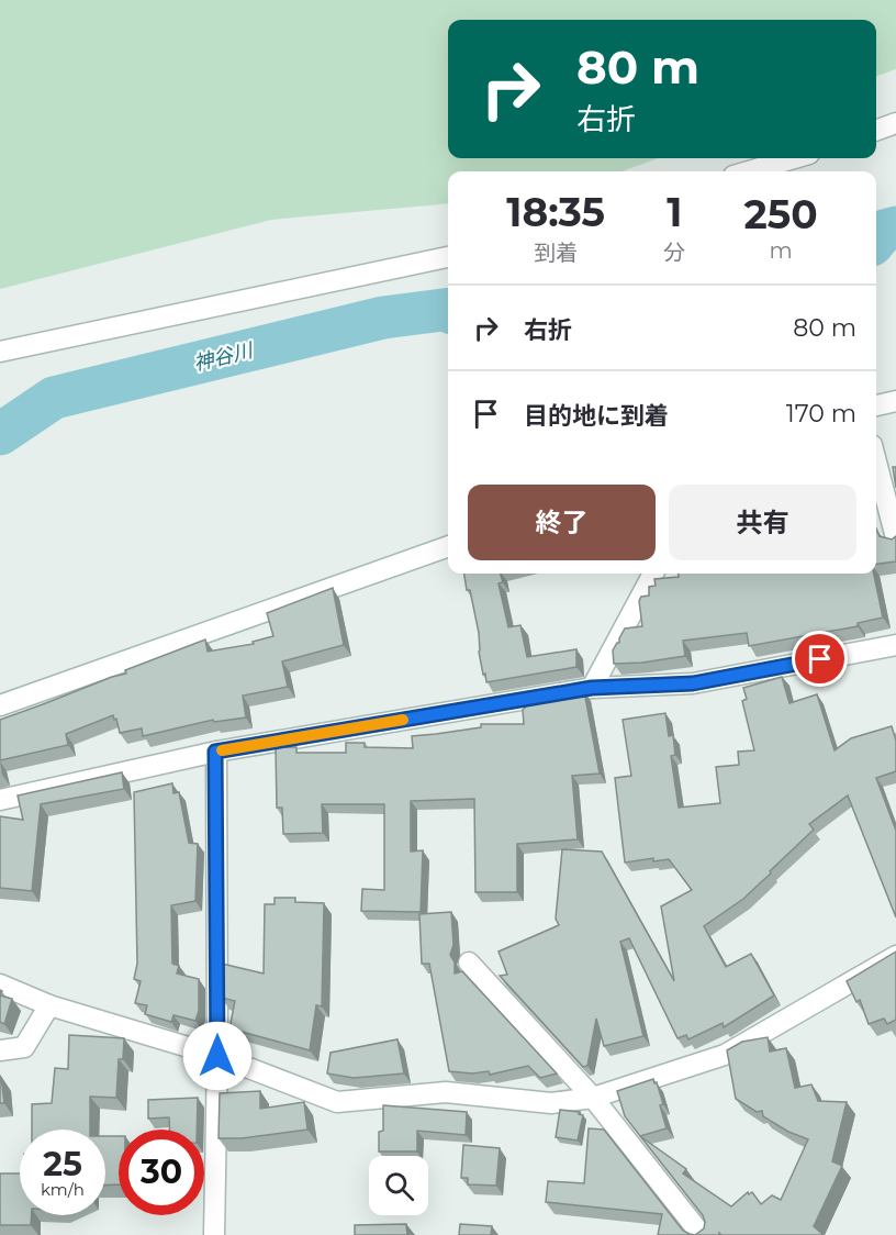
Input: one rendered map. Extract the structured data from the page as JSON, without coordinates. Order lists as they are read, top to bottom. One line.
{"water":["神谷川"],"page":{"turn":["80 m","右折"],"eta":["18:35","到着","1","分","250","m"],"list":[{"name":"右折","value":"80 m"},{"name":"目的地に到着","value":"170 m"}],"buttons":["終了","共有"],"speed":"25 km/h","limit":"30"}}
